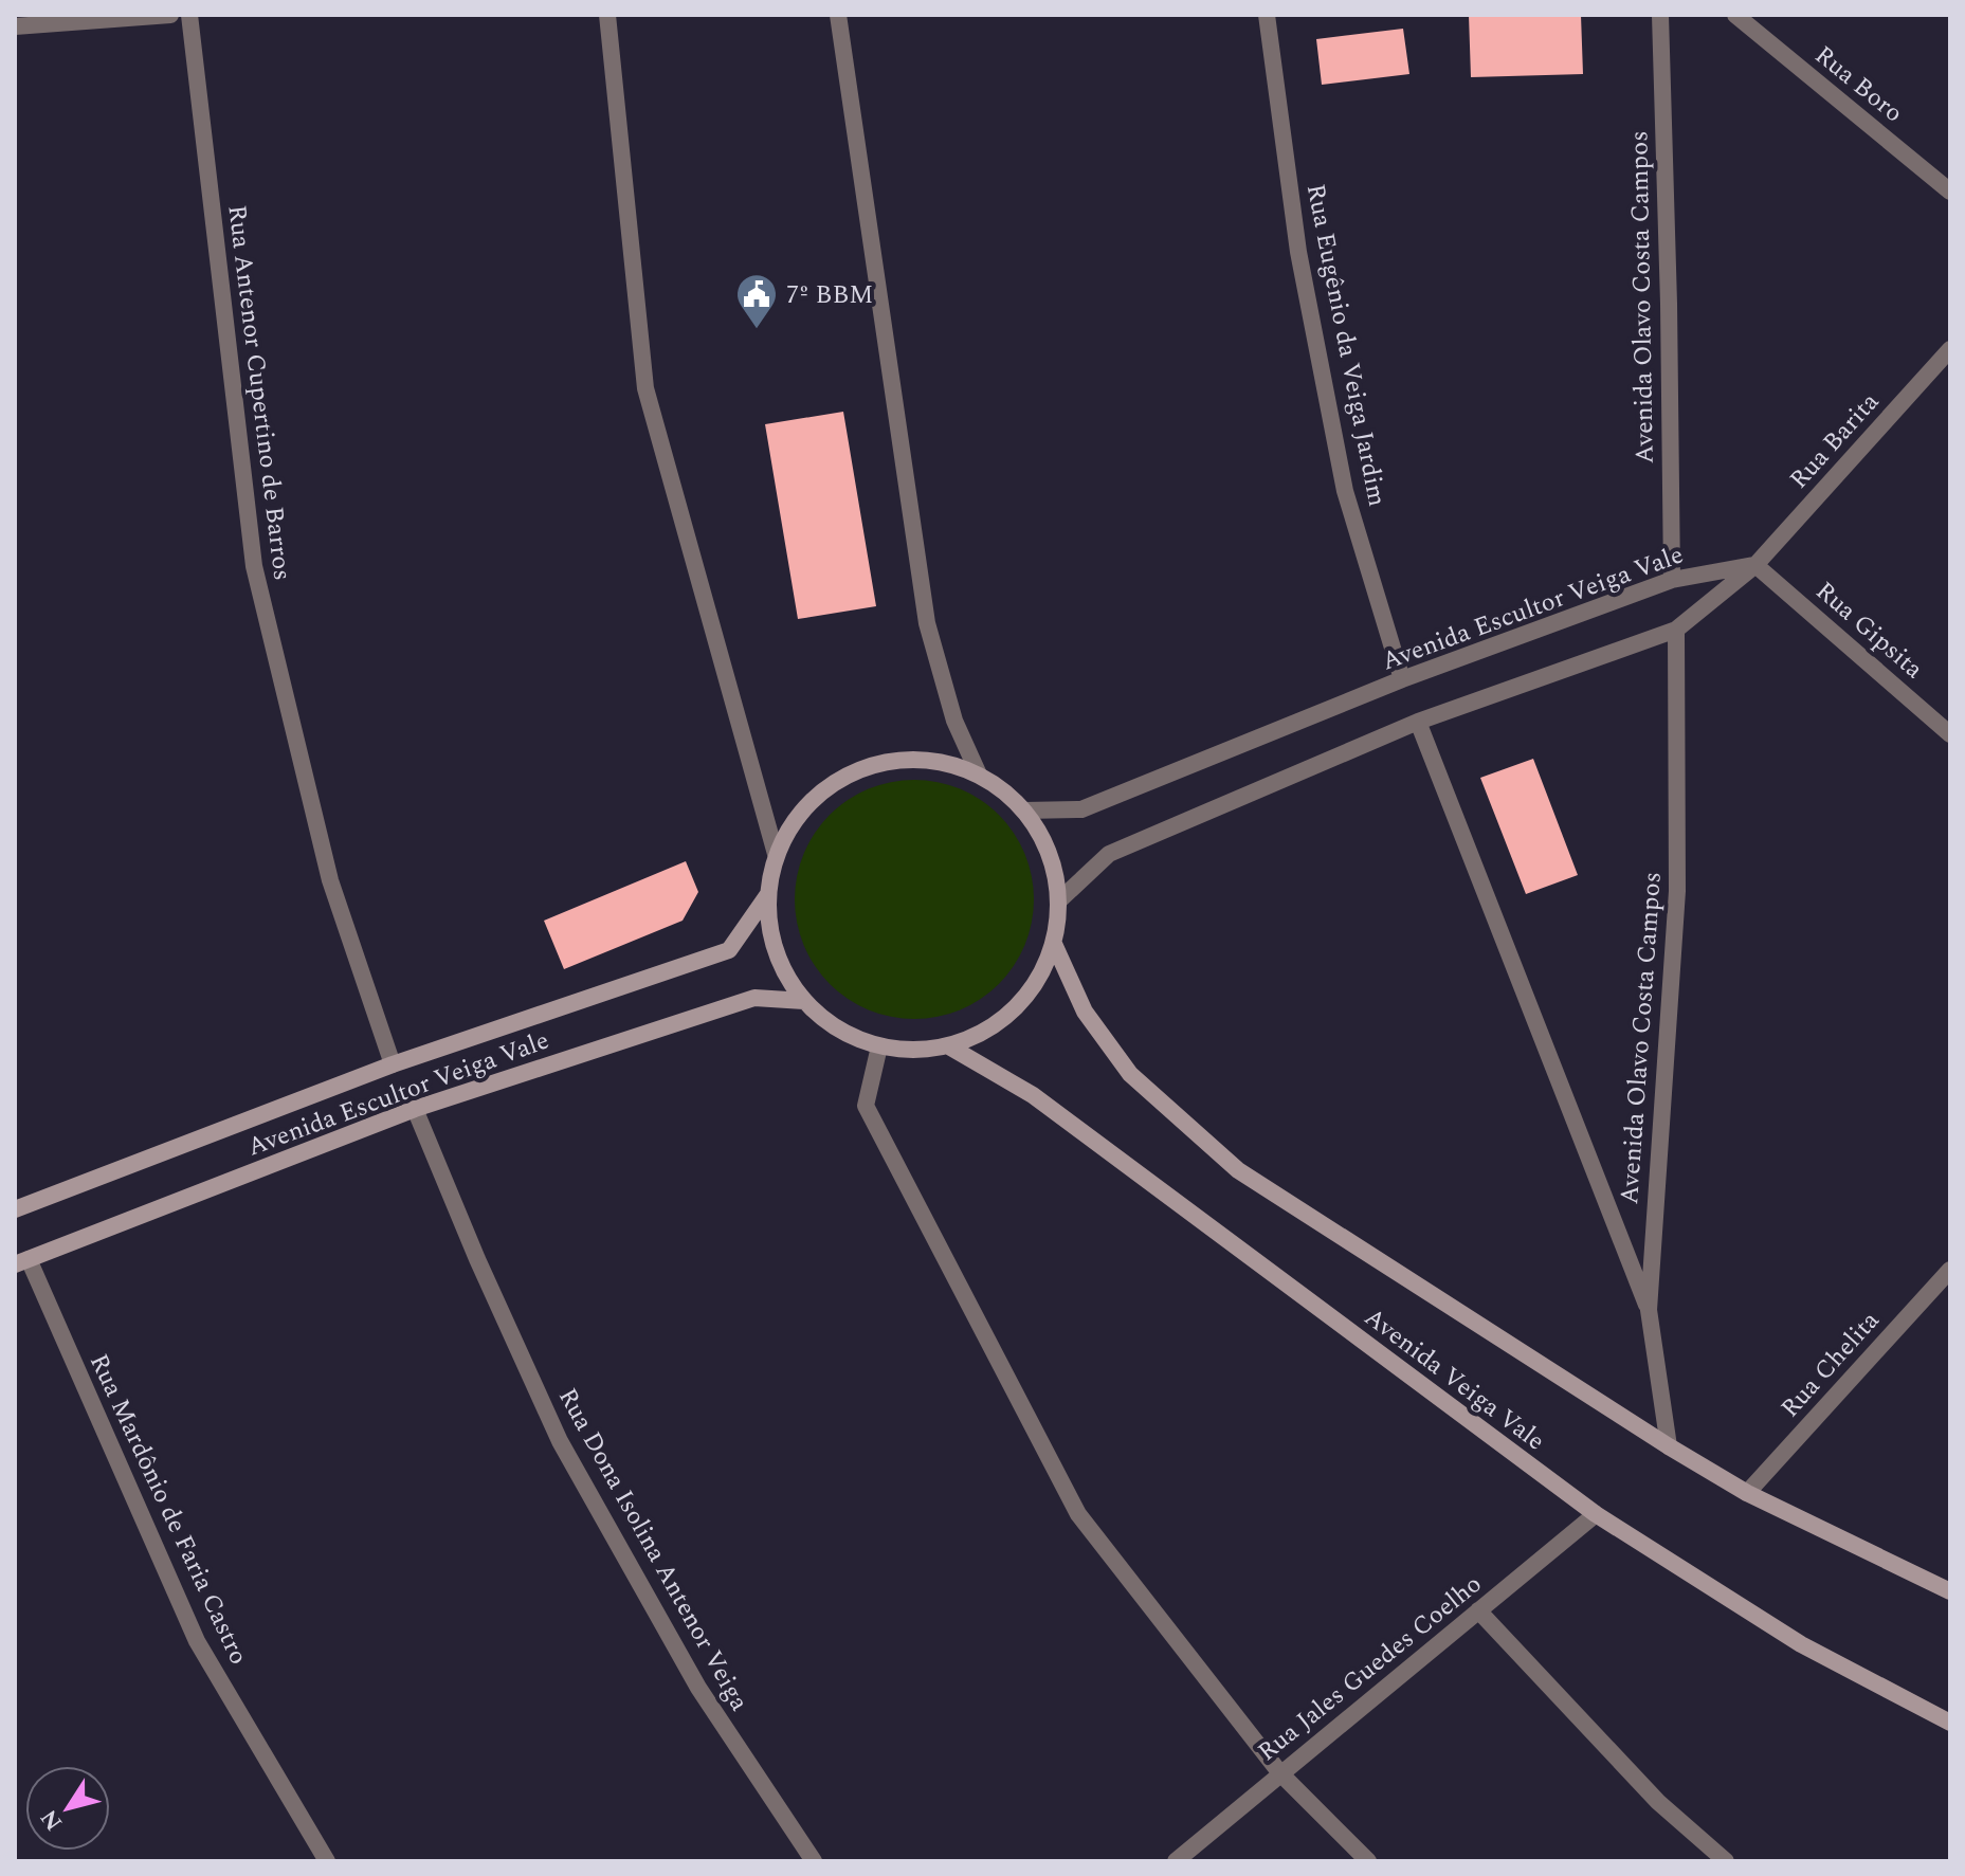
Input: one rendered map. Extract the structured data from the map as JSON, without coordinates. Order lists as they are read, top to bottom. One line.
{"streets":{"main road":["Avenida Escultor Veiga Vale","Avenida Veiga Vale"],"street":["Rua Boro","Avenida Olavo Costa Campos","Rua Eugênio da Veiga Jardim","Rua Antenor Cupertino de Barros","Rua Barita","Rua Gipsita","Rua Chelita","Rua Mardônio de Faria Castro","Rua Dona Isolina Antenor Veiga","Rua Jales Guedes Coelho"]},"crossings":[["Avenida Olavo Costa Campos","Avenida Escultor Veiga Vale"],["Avenida Olavo Costa Campos","Avenida Veiga Vale"],["Rua Eugênio da Veiga Jardim","Avenida Escultor Veiga Vale"],["Rua Antenor Cupertino de Barros","Avenida Escultor Veiga Vale"],["Rua Barita","Avenida Escultor Veiga Vale"],["Rua Barita","Rua Gipsita"],["Avenida Escultor Veiga Vale","Rua Gipsita"],["Avenida Escultor Veiga Vale","Avenida Veiga Vale"],["Avenida Escultor Veiga Vale","Rua Mardônio de Faria Castro"],["Avenida Escultor Veiga Vale","Rua Dona Isolina Antenor Veiga"],["Rua Chelita","Avenida Veiga Vale"],["Avenida Veiga Vale","Rua Jales Guedes Coelho"]],"places":{"public building":["7º BBM"]},"north":"bottom left"}
